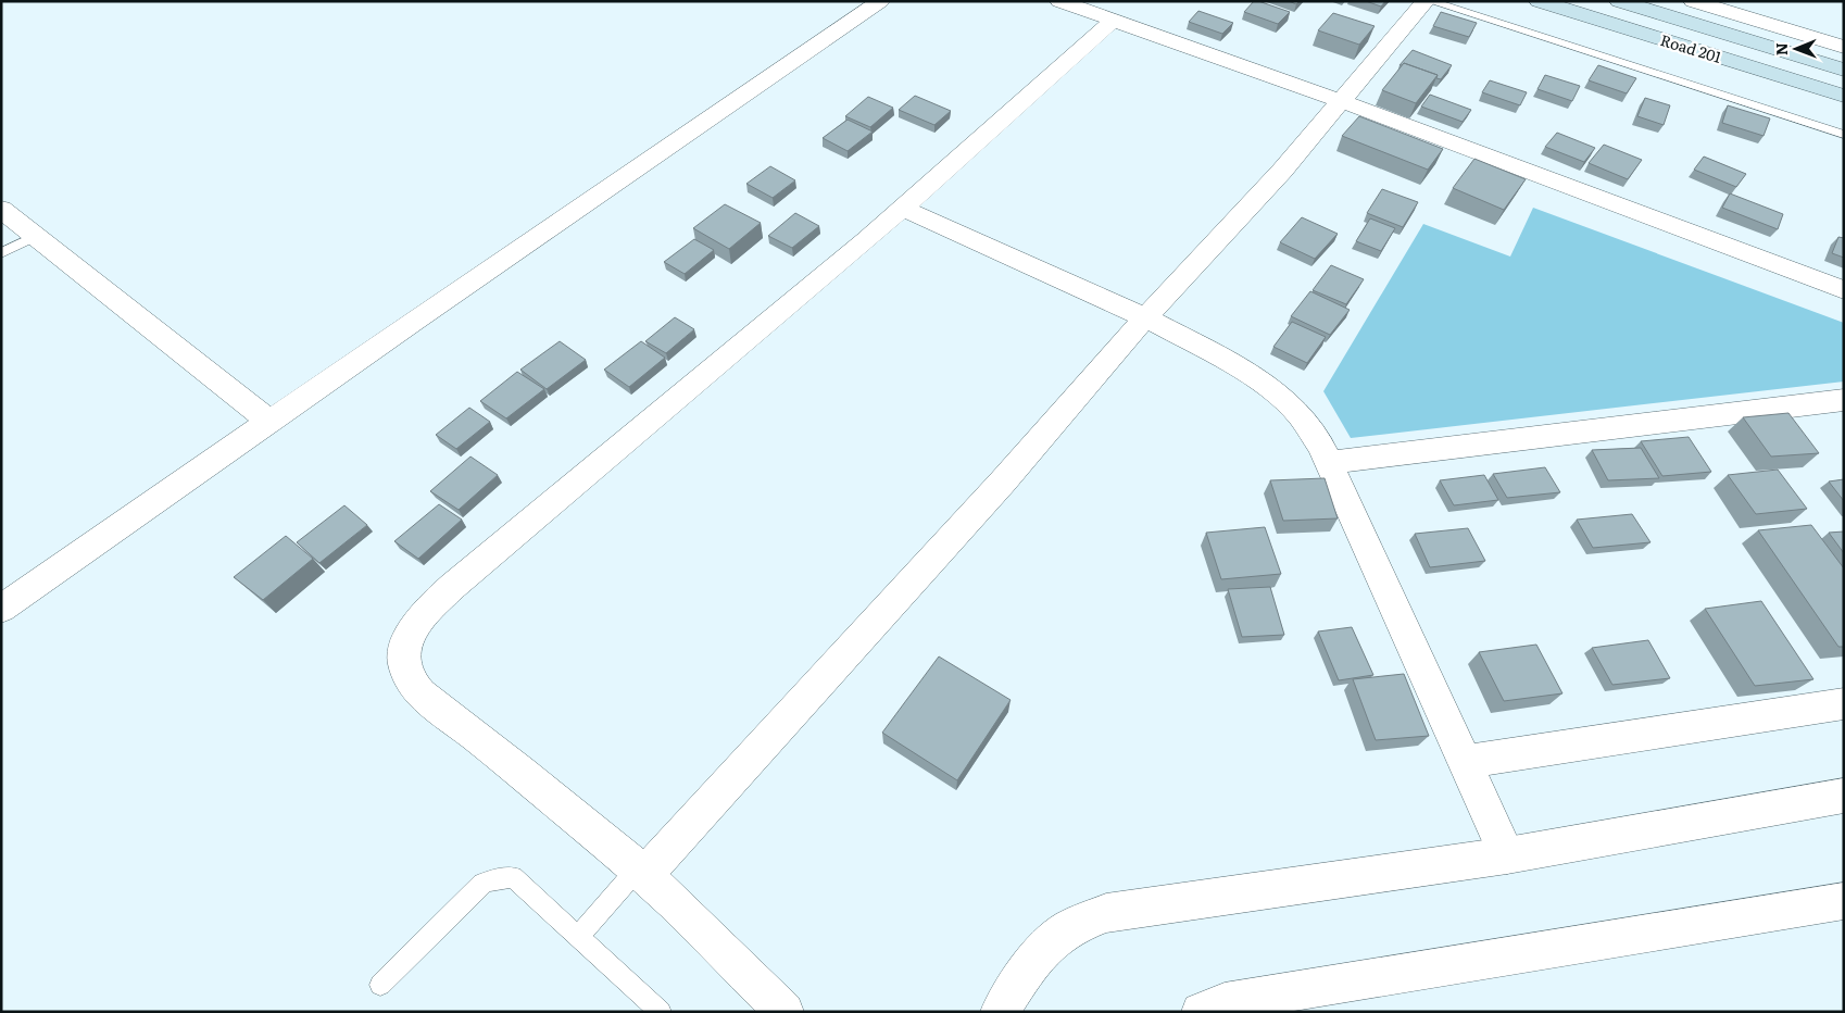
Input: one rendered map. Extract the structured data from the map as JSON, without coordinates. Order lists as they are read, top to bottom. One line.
{"streets":{"main road":["Road 201"]},"north":"left"}
